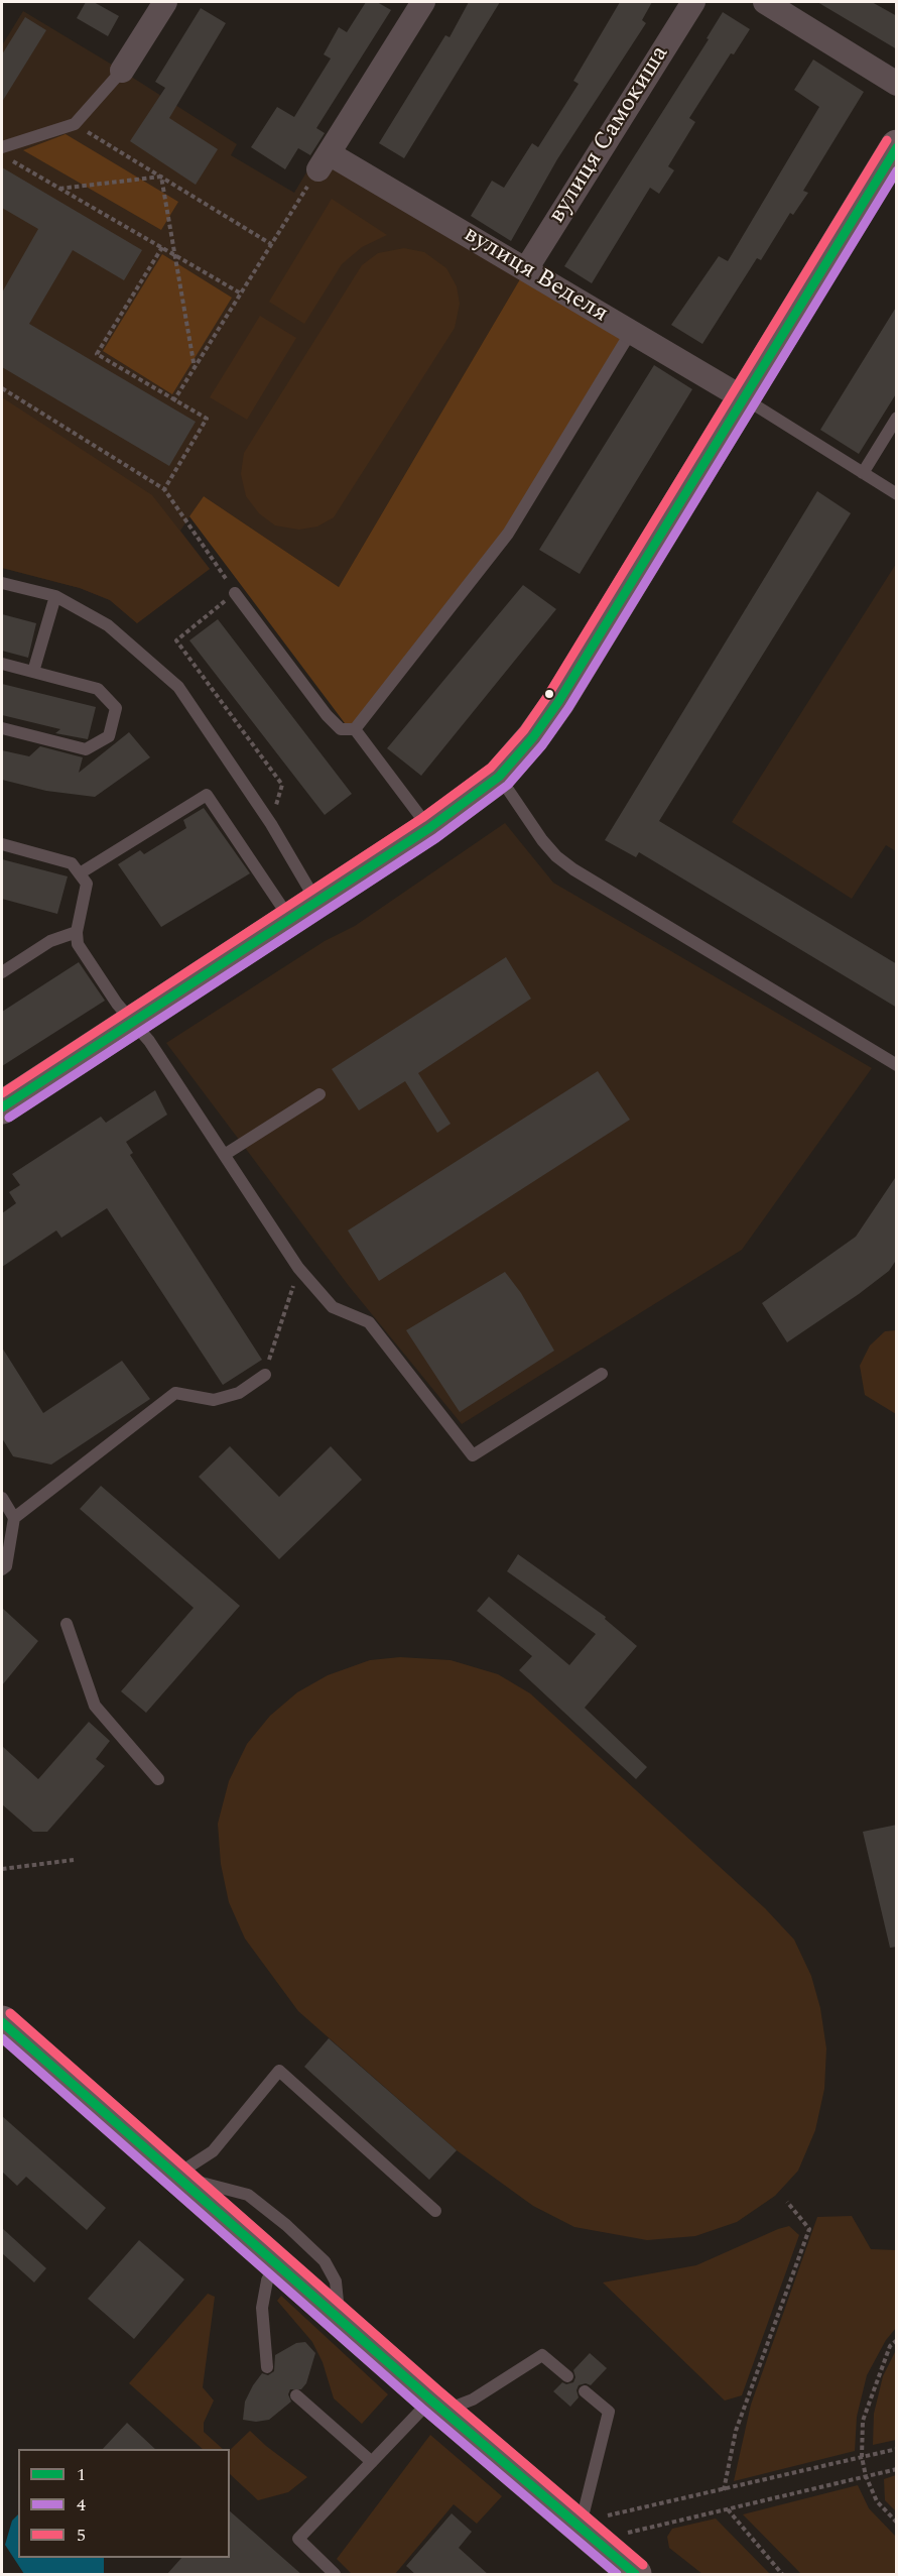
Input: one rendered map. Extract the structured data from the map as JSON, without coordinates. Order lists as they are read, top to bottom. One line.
{"streets":{"street":["вулиця Самокиша","вулиця Веделя"]},"crossings":[["вулиця Самокиша","вулиця Веделя"]],"lines":["transit line 5","transit line 1","transit line 4"],"legend":["1","4","5"]}
